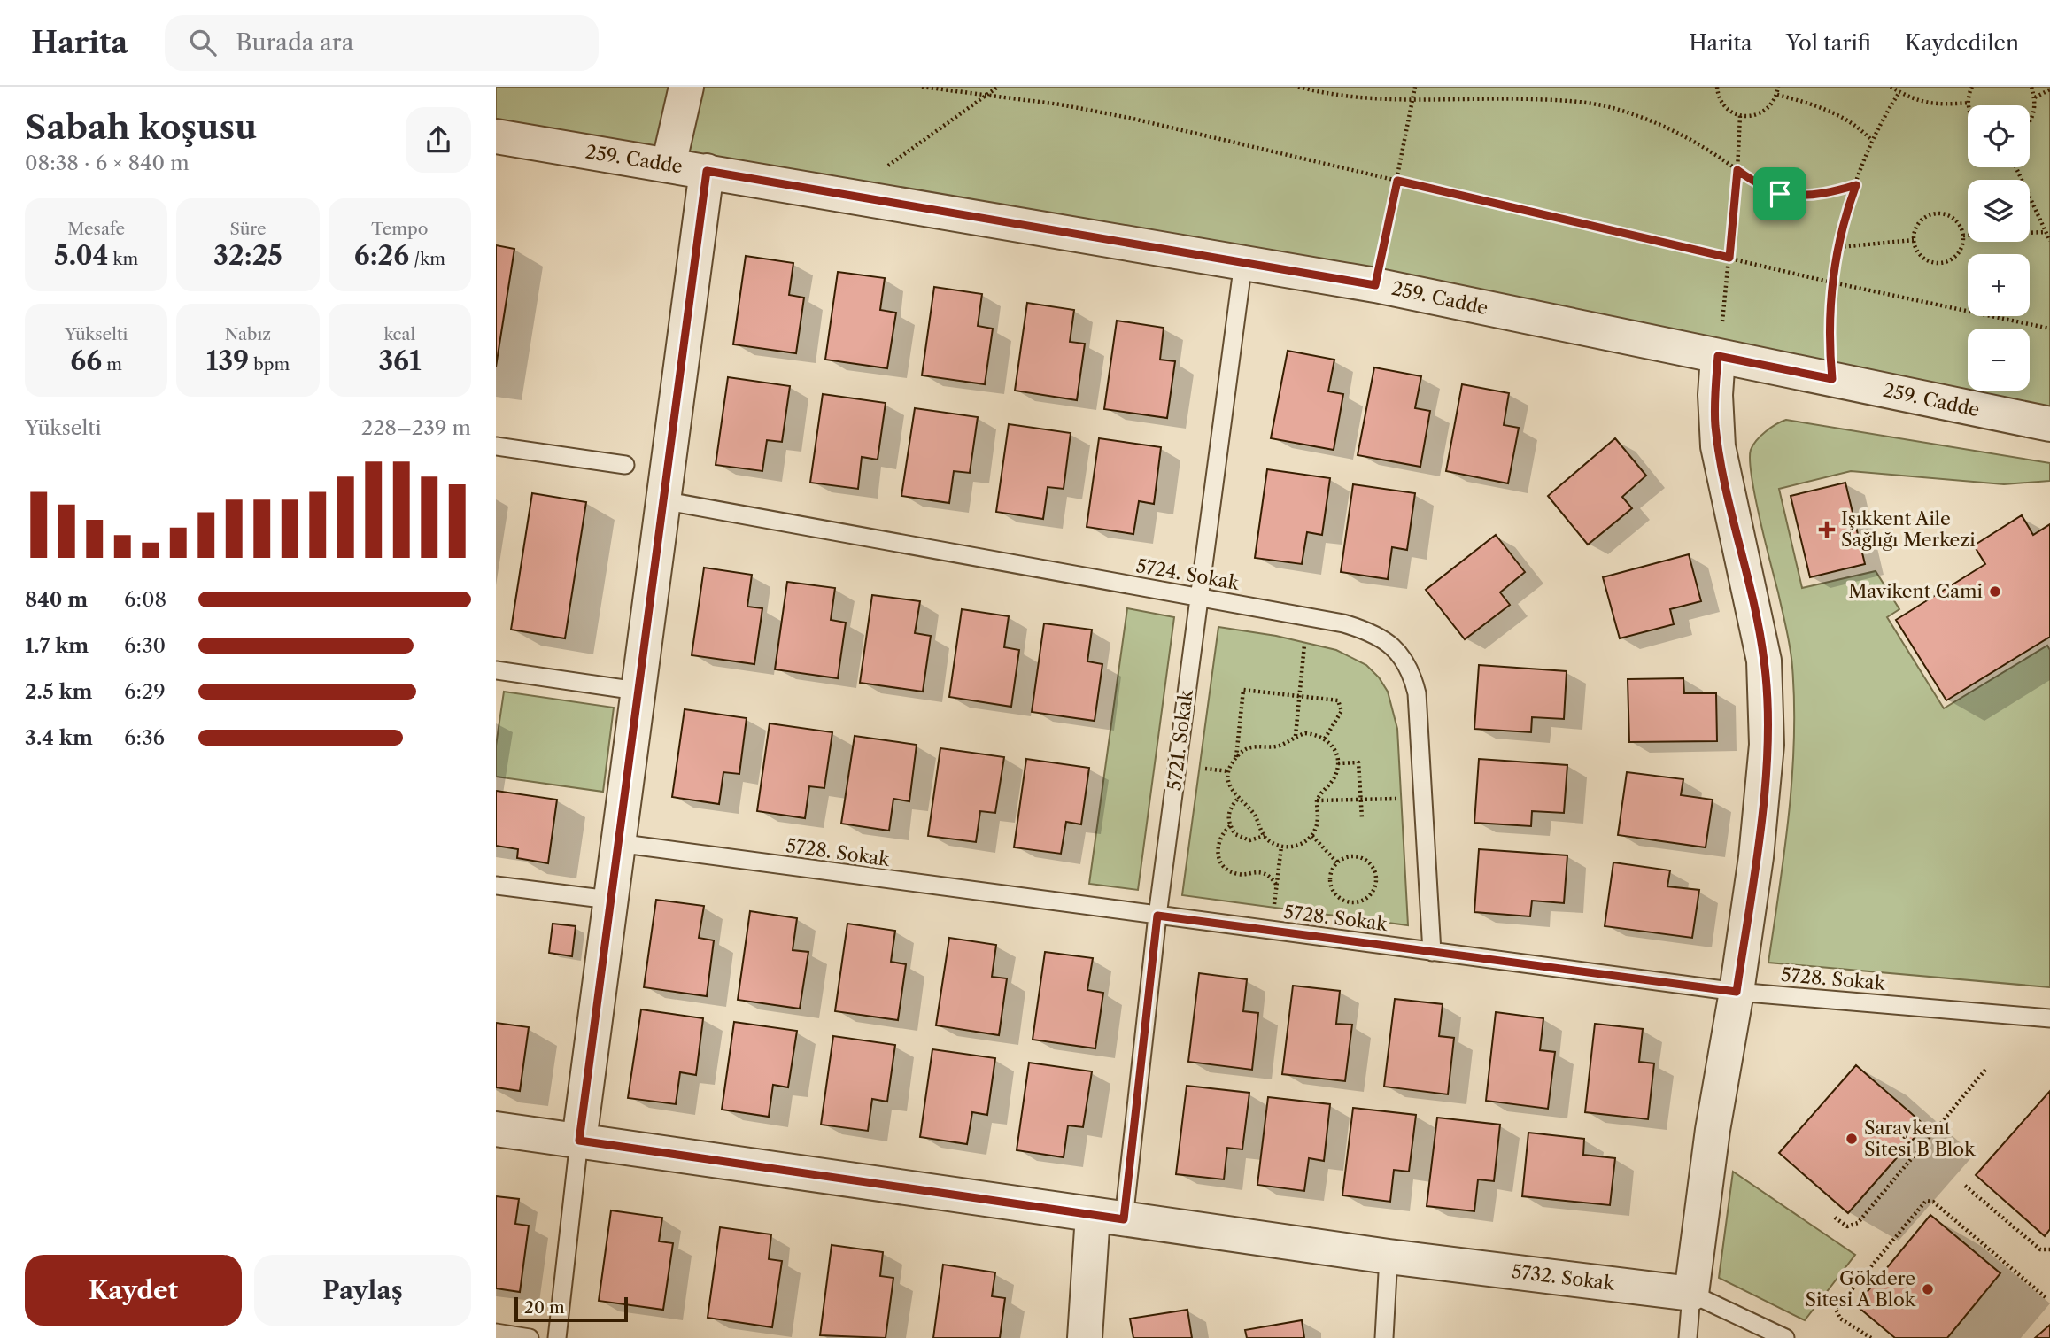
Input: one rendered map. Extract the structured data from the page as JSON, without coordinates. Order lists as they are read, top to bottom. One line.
{"streets":{"street":["259. Cadde","5721. Sokak","5732. Sokak"],"lane":["5724. Sokak","5728. Sokak"]},"crossings":[["259. Cadde","5721. Sokak"],["5724. Sokak","5721. Sokak"],["5724. Sokak","5728. Sokak"],["5721. Sokak","5728. Sokak"],["5721. Sokak","5732. Sokak"]],"places":{"health":["Işıkkent Aile Sağlığı Merkezi"],"other":["Mavikent Cami","Saraykent Sitesi B Blok","Gökdere Sitesi A Blok"]},"scale_bar":"20 m","page":{"header":"Harita","search":"Burada ara","nav":["Harita","Yol tarifi","Kaydedilen"],"heading":["Sabah koşusu","08:38 · 6 × 840 m"],"map_buttons":["+","−"],"stats":[["Mesafe","5.04 km"],["Süre","32:25"],["Tempo","6:26 /km"],["Yükselti","66 m"],["Nabız","139 bpm"],["kcal","361"]],"chart":["Yükselti","228–239 m"],"list":[{"name":"840 m","note":"6:08"},{"name":"1.7 km","note":"6:30"},{"name":"2.5 km","note":"6:29"},{"name":"3.4 km","note":"6:36"}],"buttons":["Kaydet","Paylaş"],"scale":"20 m"}}
